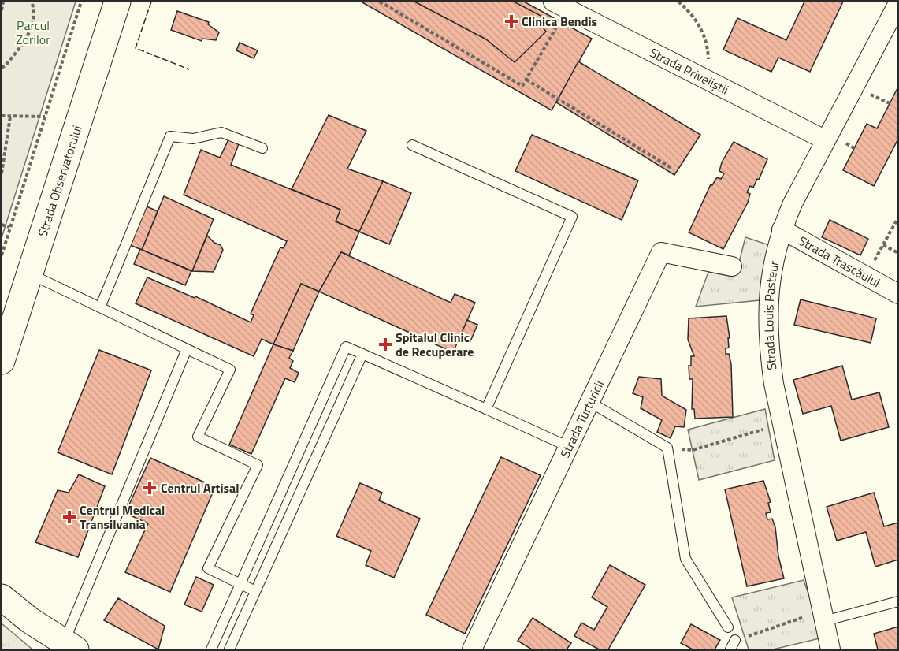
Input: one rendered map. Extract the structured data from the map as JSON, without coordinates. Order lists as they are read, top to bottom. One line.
{"streets":{"main road":["Strada Observatorului"],"street":["Strada Priveliștii","Strada Trascăului","Strada Louis Pasteur","Strada Turturicii"]},"crossings":[["Strada Priveliștii","Strada Louis Pasteur"],["Strada Trascăului","Strada Louis Pasteur"]],"parks":["Parcul Zorilor"],"places":{"health":["Clinica Bendis","Spitalul Clinic de Recuperare","Centrul Artisal","Centrul Medical Transilvania"]}}
